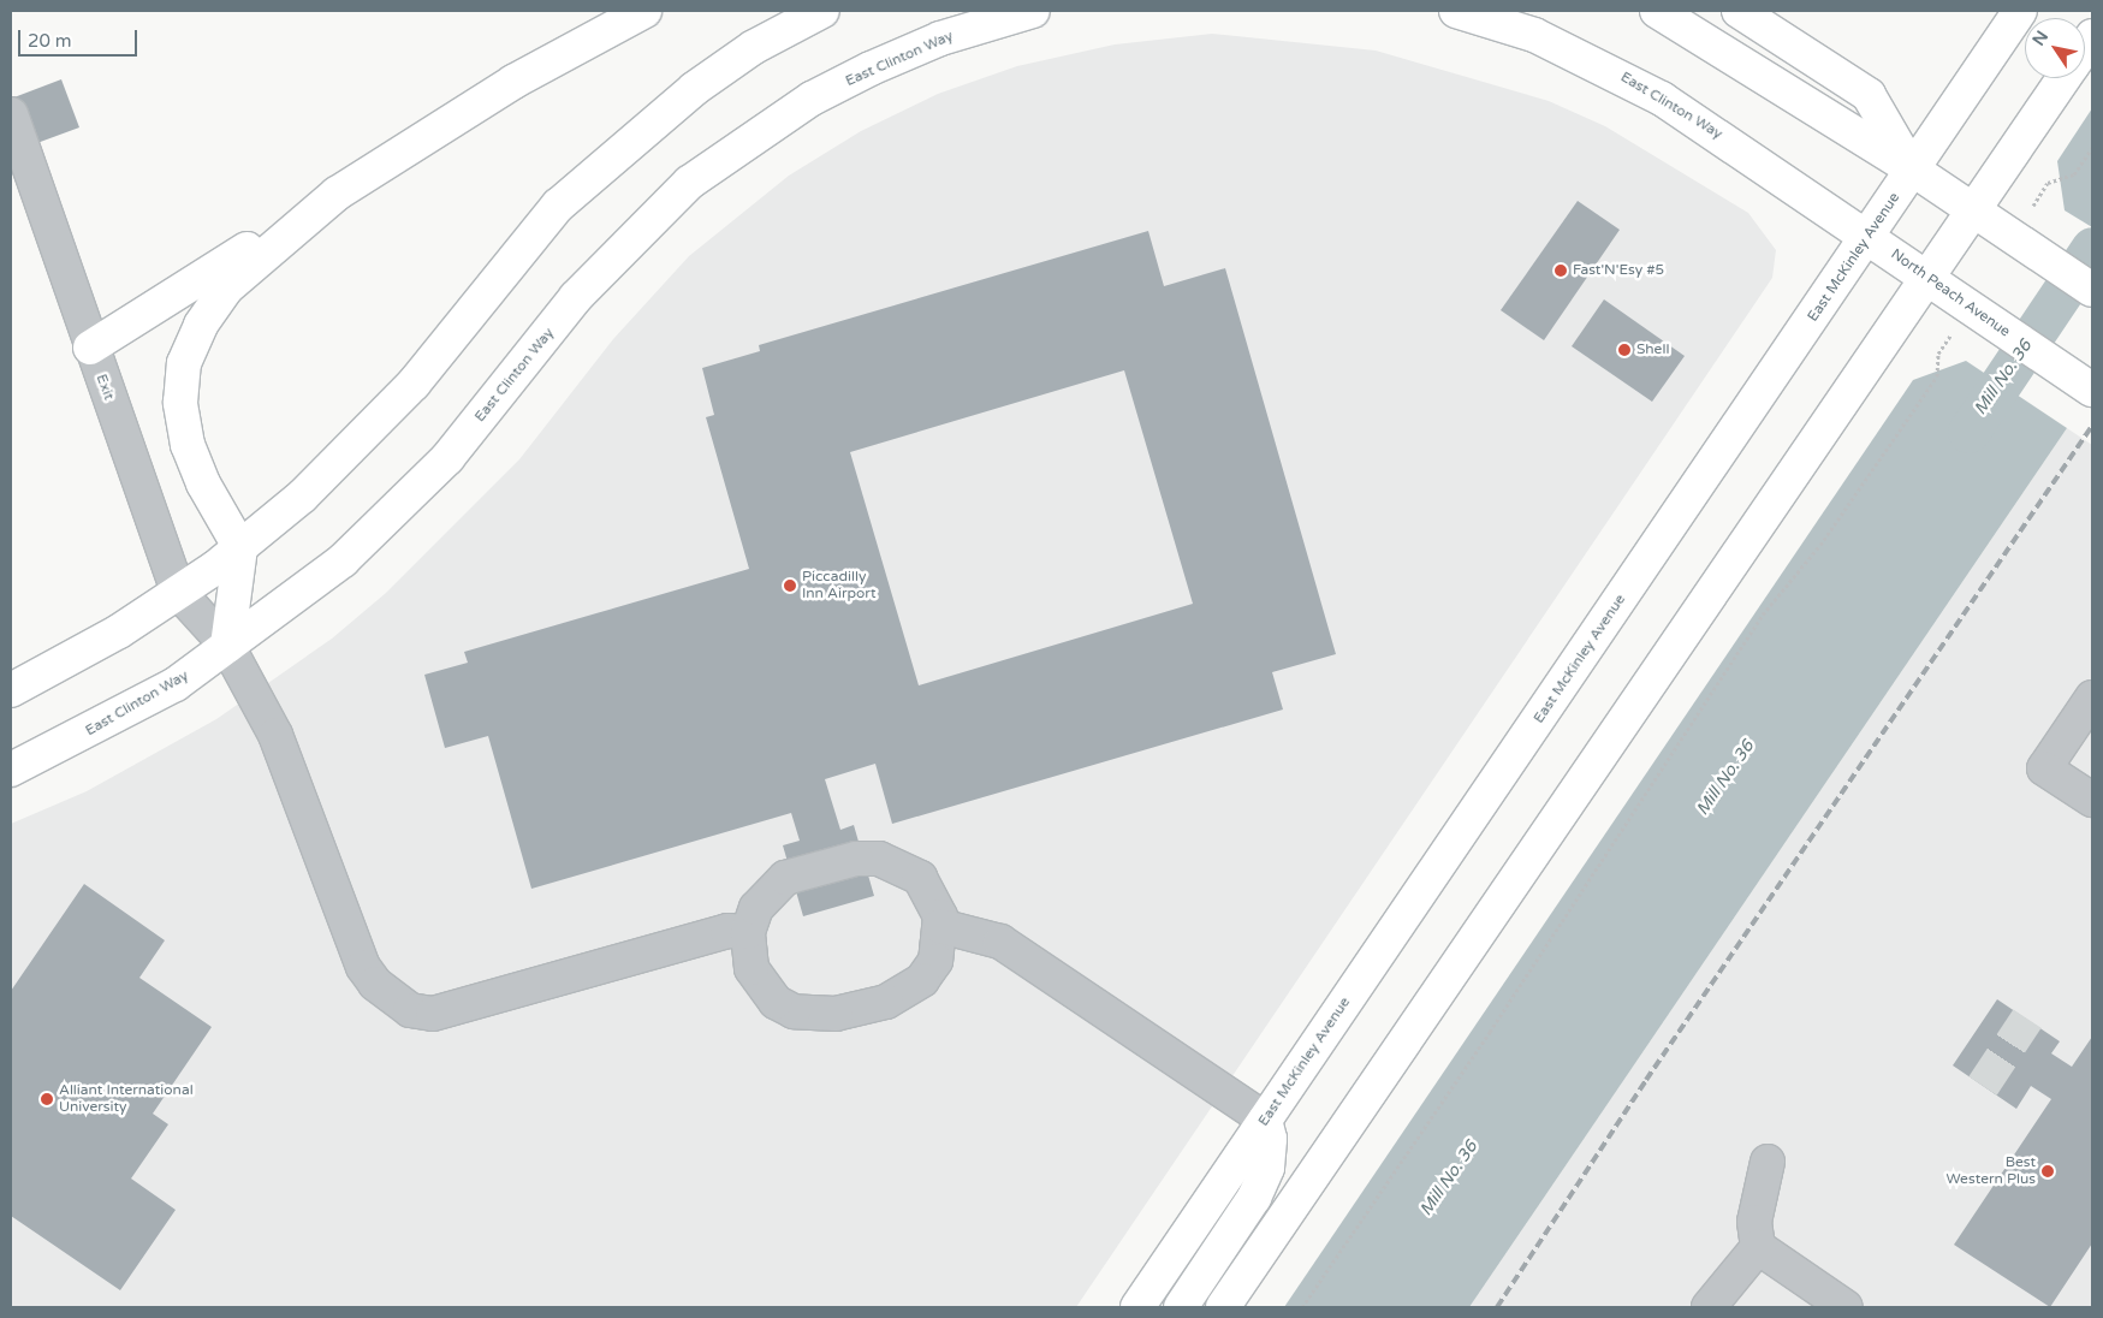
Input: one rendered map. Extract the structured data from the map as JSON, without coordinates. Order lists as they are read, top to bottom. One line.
{"streets":{"main road":["East Clinton Way","East McKinley Avenue","North Peach Avenue"],"street":["Exit"]},"crossings":[["East Clinton Way","East McKinley Avenue"],["East Clinton Way","North Peach Avenue"],["East Clinton Way","Exit"],["East McKinley Avenue","North Peach Avenue"]],"water":["Mill No. 36"],"places":["Fast'N'Esy #5","Shell","Piccadilly Inn Airport","Alliant International University","Best Western Plus"],"scale_bar":"20 m","north":"top left"}
